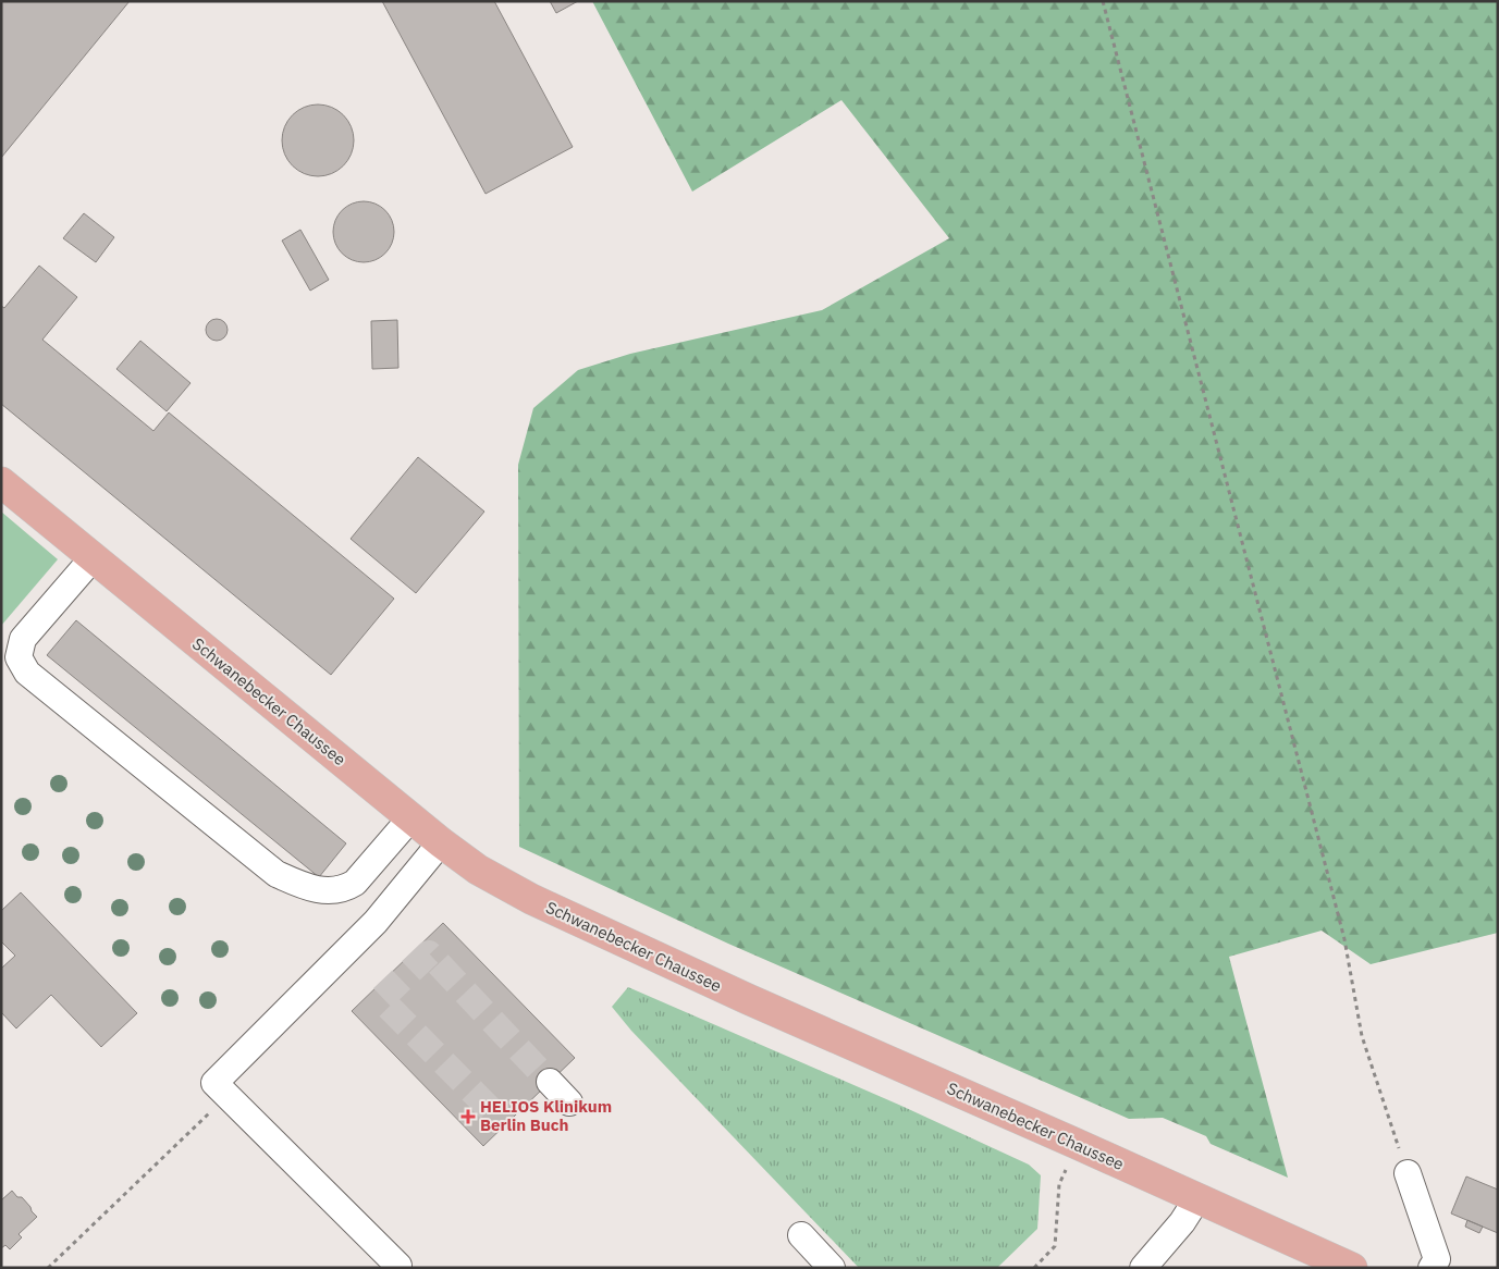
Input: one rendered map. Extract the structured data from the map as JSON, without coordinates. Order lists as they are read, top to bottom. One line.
{"streets":{"main road":["Schwanebecker Chaussee"]},"places":{"health":["HELIOS Klinikum Berlin Buch"]}}
